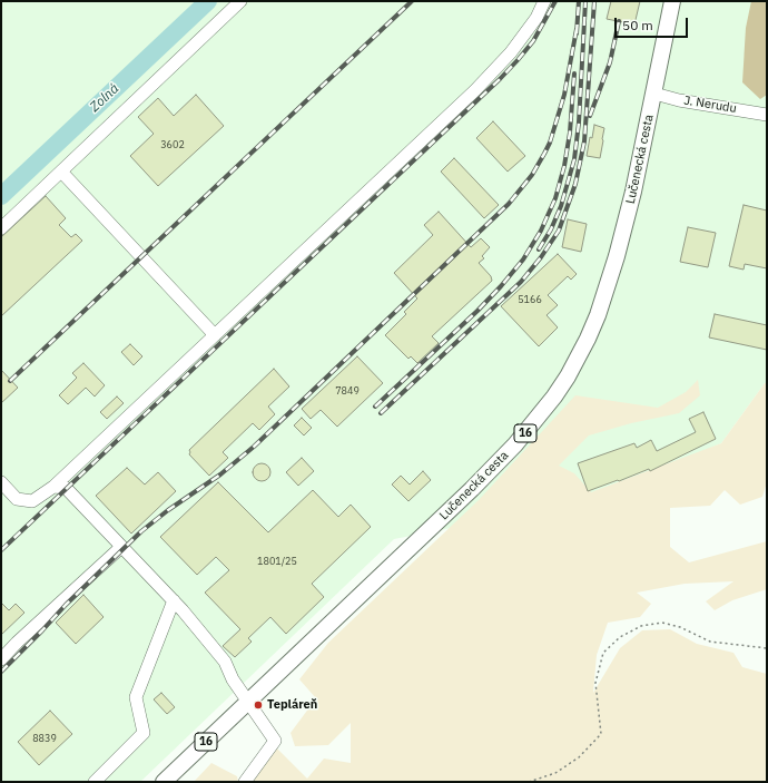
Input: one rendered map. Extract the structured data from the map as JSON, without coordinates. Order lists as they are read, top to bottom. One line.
{"streets":{"main road":["Lučenecká cesta","16"],"street":["J. Nerudu"]},"crossings":[["J. Nerudu","Lučenecká cesta"]],"water":["Zolná"],"places":["Tepláreň"],"house_numbers":["3602","5166","7849","1801/25","8839"],"scale_bar":"50 m"}
